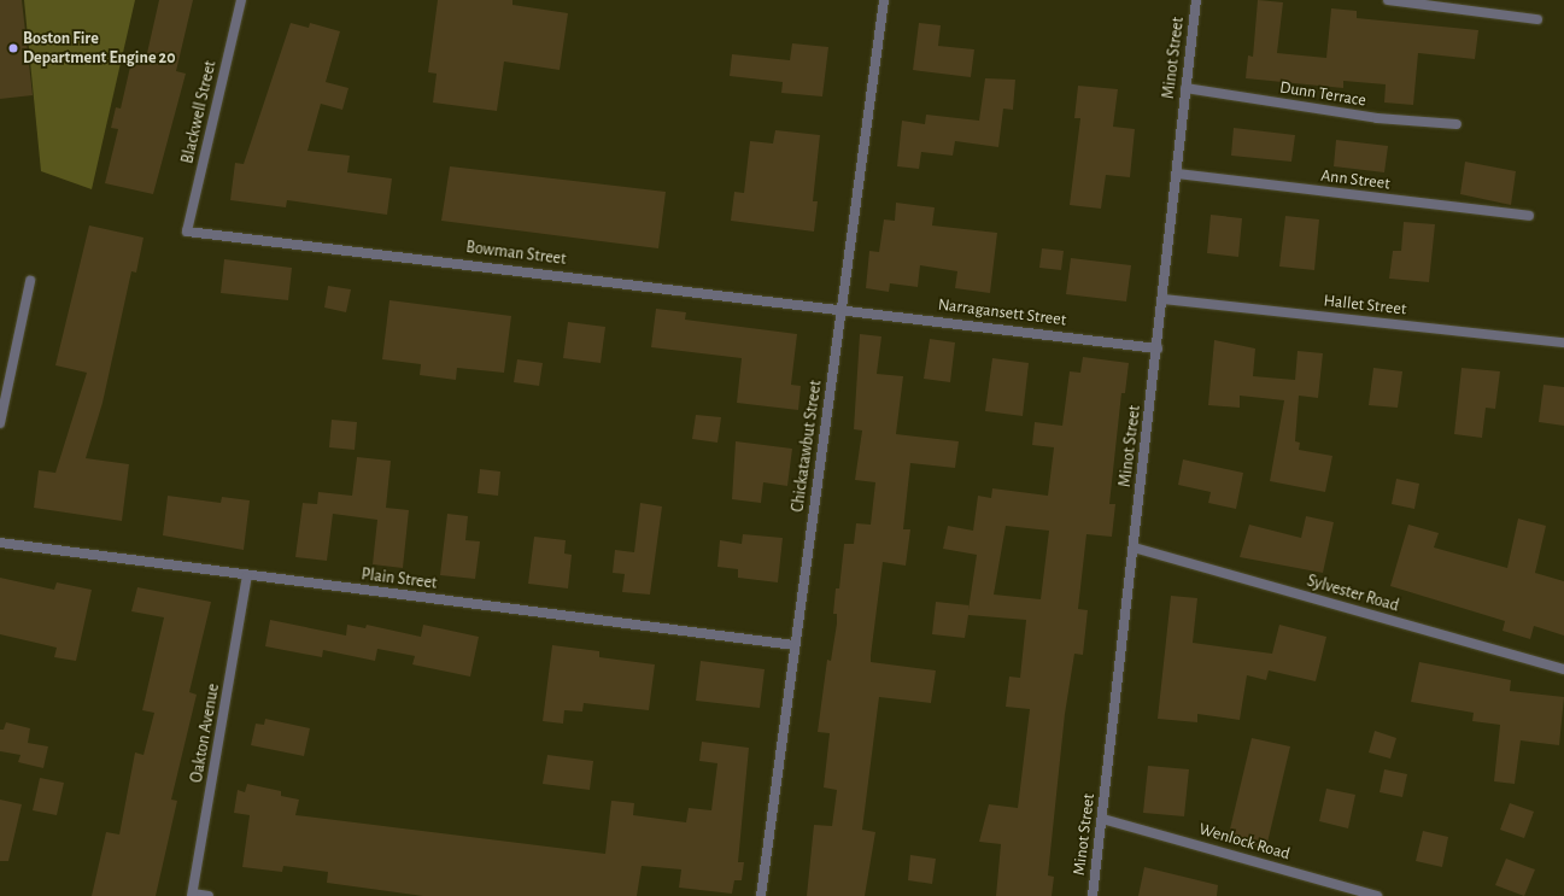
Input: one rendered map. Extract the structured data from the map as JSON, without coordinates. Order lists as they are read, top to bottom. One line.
{"streets":{"street":["Minot Street","Dunn Terrace","Blackwell Street","Ann Street","Bowman Street","Hallet Street","Narragansett Street","Chickatawbut Street","Plain Street","Sylvester Road","Oakton Avenue","Wenlock Road"]},"crossings":[["Minot Street","Dunn Terrace"],["Minot Street","Ann Street"],["Minot Street","Hallet Street"],["Minot Street","Narragansett Street"],["Minot Street","Sylvester Road"],["Minot Street","Wenlock Road"],["Blackwell Street","Bowman Street"],["Bowman Street","Narragansett Street"],["Bowman Street","Chickatawbut Street"],["Narragansett Street","Chickatawbut Street"],["Chickatawbut Street","Plain Street"],["Plain Street","Oakton Avenue"]],"places":["Boston Fire Department Engine 20"]}
